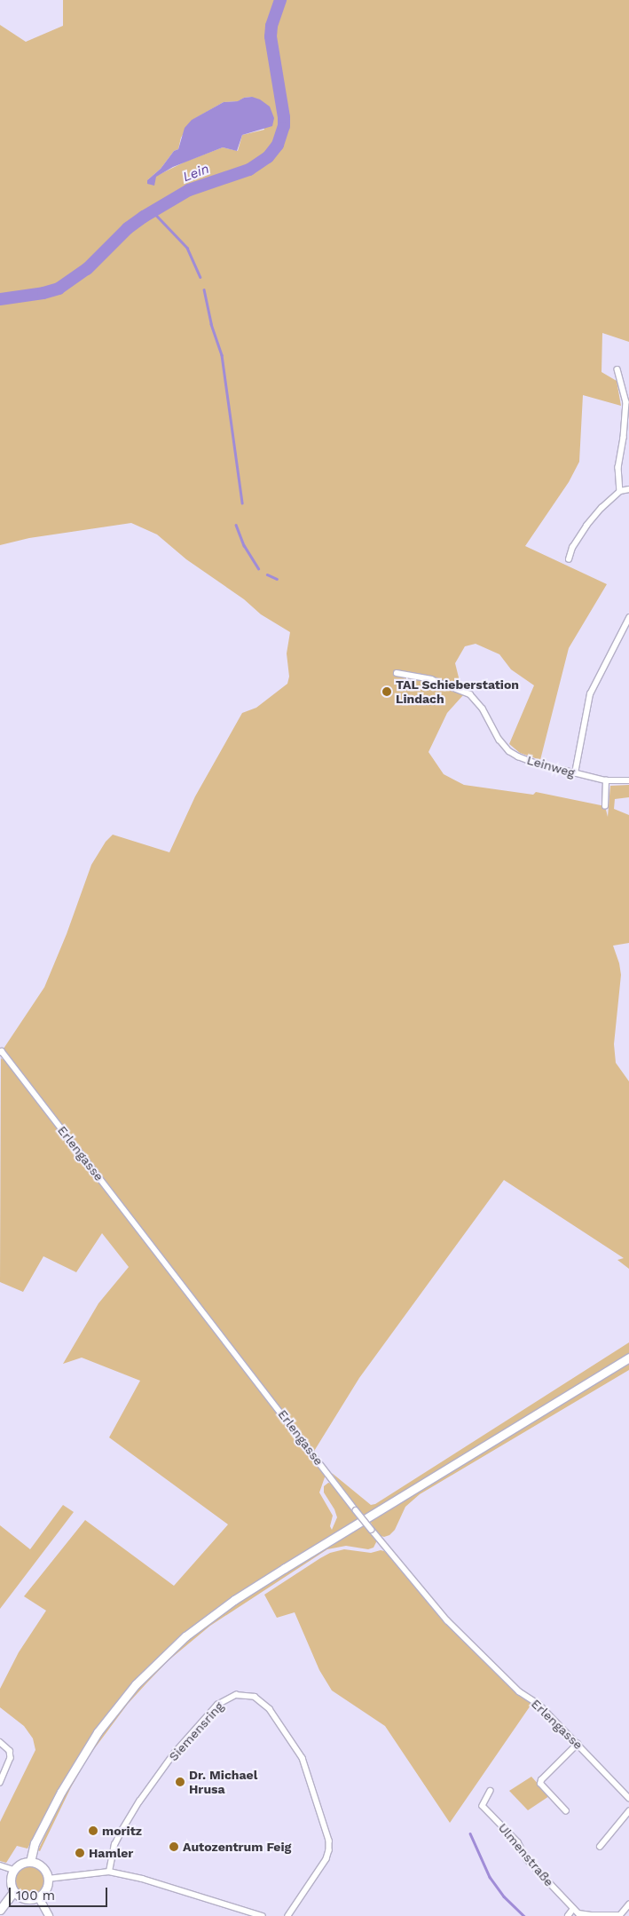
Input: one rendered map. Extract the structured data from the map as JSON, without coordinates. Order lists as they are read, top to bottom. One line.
{"streets":{"street":["Leinweg","Erlengasse","Siemensring","Ulmenstraße"]},"water":["Lein"],"places":["TAL Schieberstation Lindach","Dr. Michael Hrusa","moritz","Autozentrum Feig","Hamler"],"scale_bar":"100 m"}
